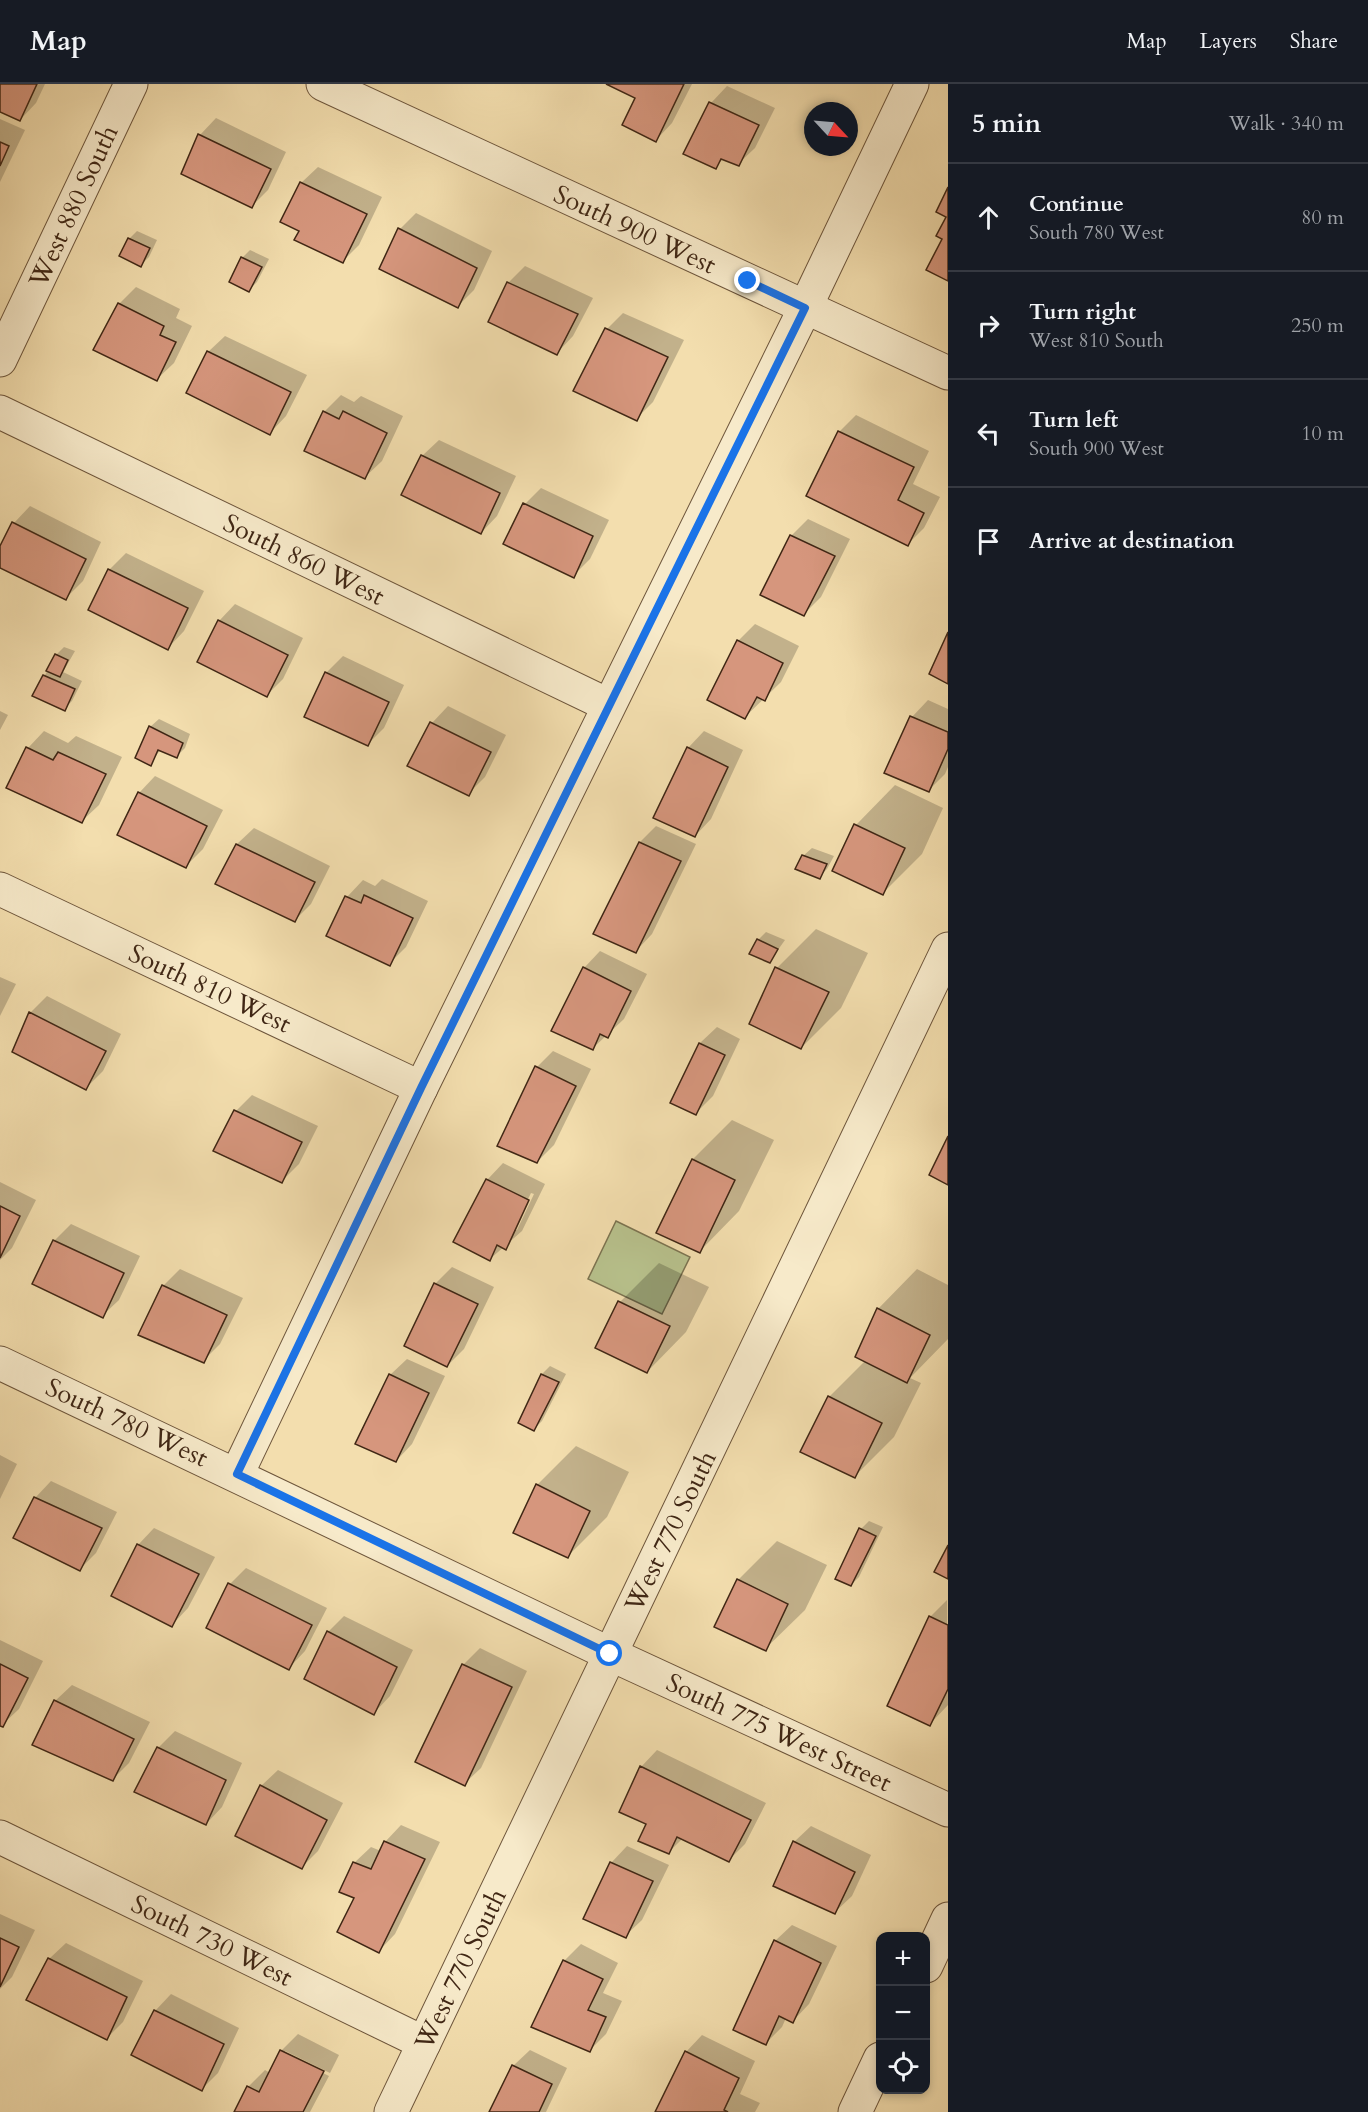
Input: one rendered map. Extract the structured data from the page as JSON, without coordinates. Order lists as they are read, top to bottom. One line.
{"streets":{"street":["West 880 South","South 900 West","South 860 West","South 810 West","South 780 West","West 770 South","South 775 West Street","South 730 West"]},"crossings":[["South 780 West","West 770 South"],["South 780 West","South 775 West Street"],["West 770 South","South 775 West Street"],["West 770 South","South 730 West"]],"north":"bottom right","page":{"header":"Map","nav":["Map","Layers","Share"],"heading":["5 min","Walk · 340 m"],"list":[["Continue","South 780 West","80 m"],["Turn right","West 810 South","250 m"],["Turn left","South 900 West","10 m"],"Arrive at destination"],"map_buttons":["+","−"]}}
